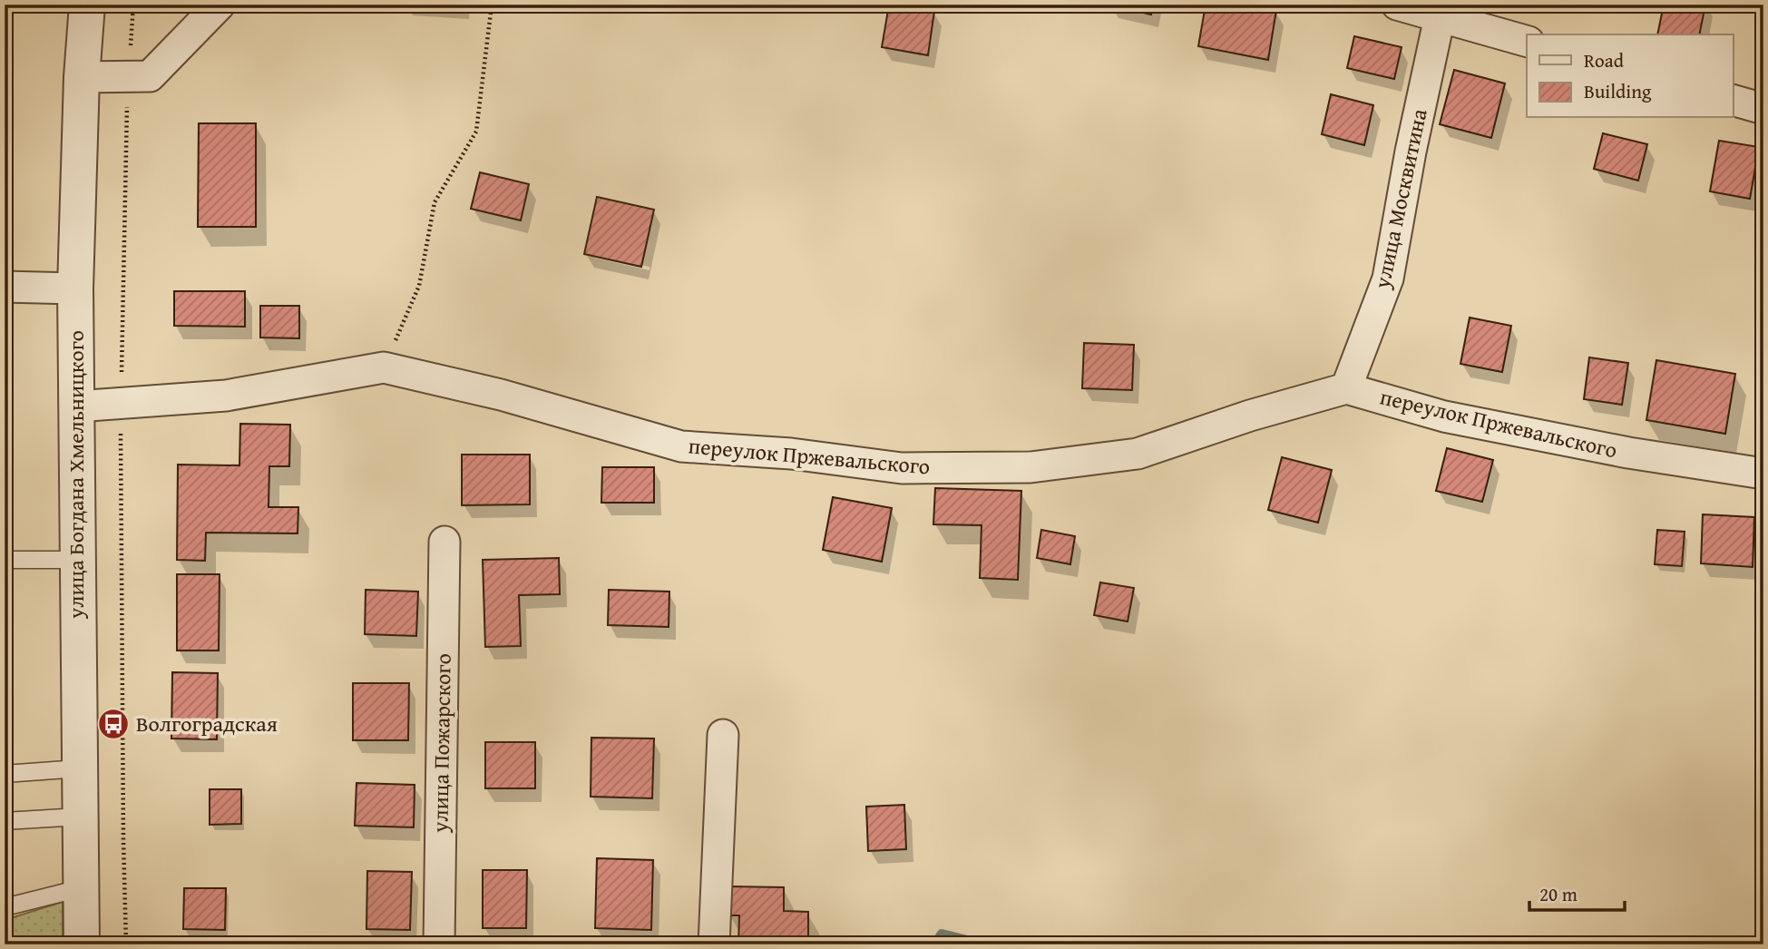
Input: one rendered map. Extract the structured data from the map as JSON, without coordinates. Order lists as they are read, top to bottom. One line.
{"streets":{"street":["улица Москвитина","переулок Пржевальского","улица Богдана Хмельницкого","улица Пожарского"]},"crossings":[["улица Москвитина","переулок Пржевальского"],["переулок Пржевальского","улица Богдана Хмельницкого"]],"places":{"bus stop":["Волгоградская"]},"legend":["Road","Building"],"scale_bar":"20 m"}
